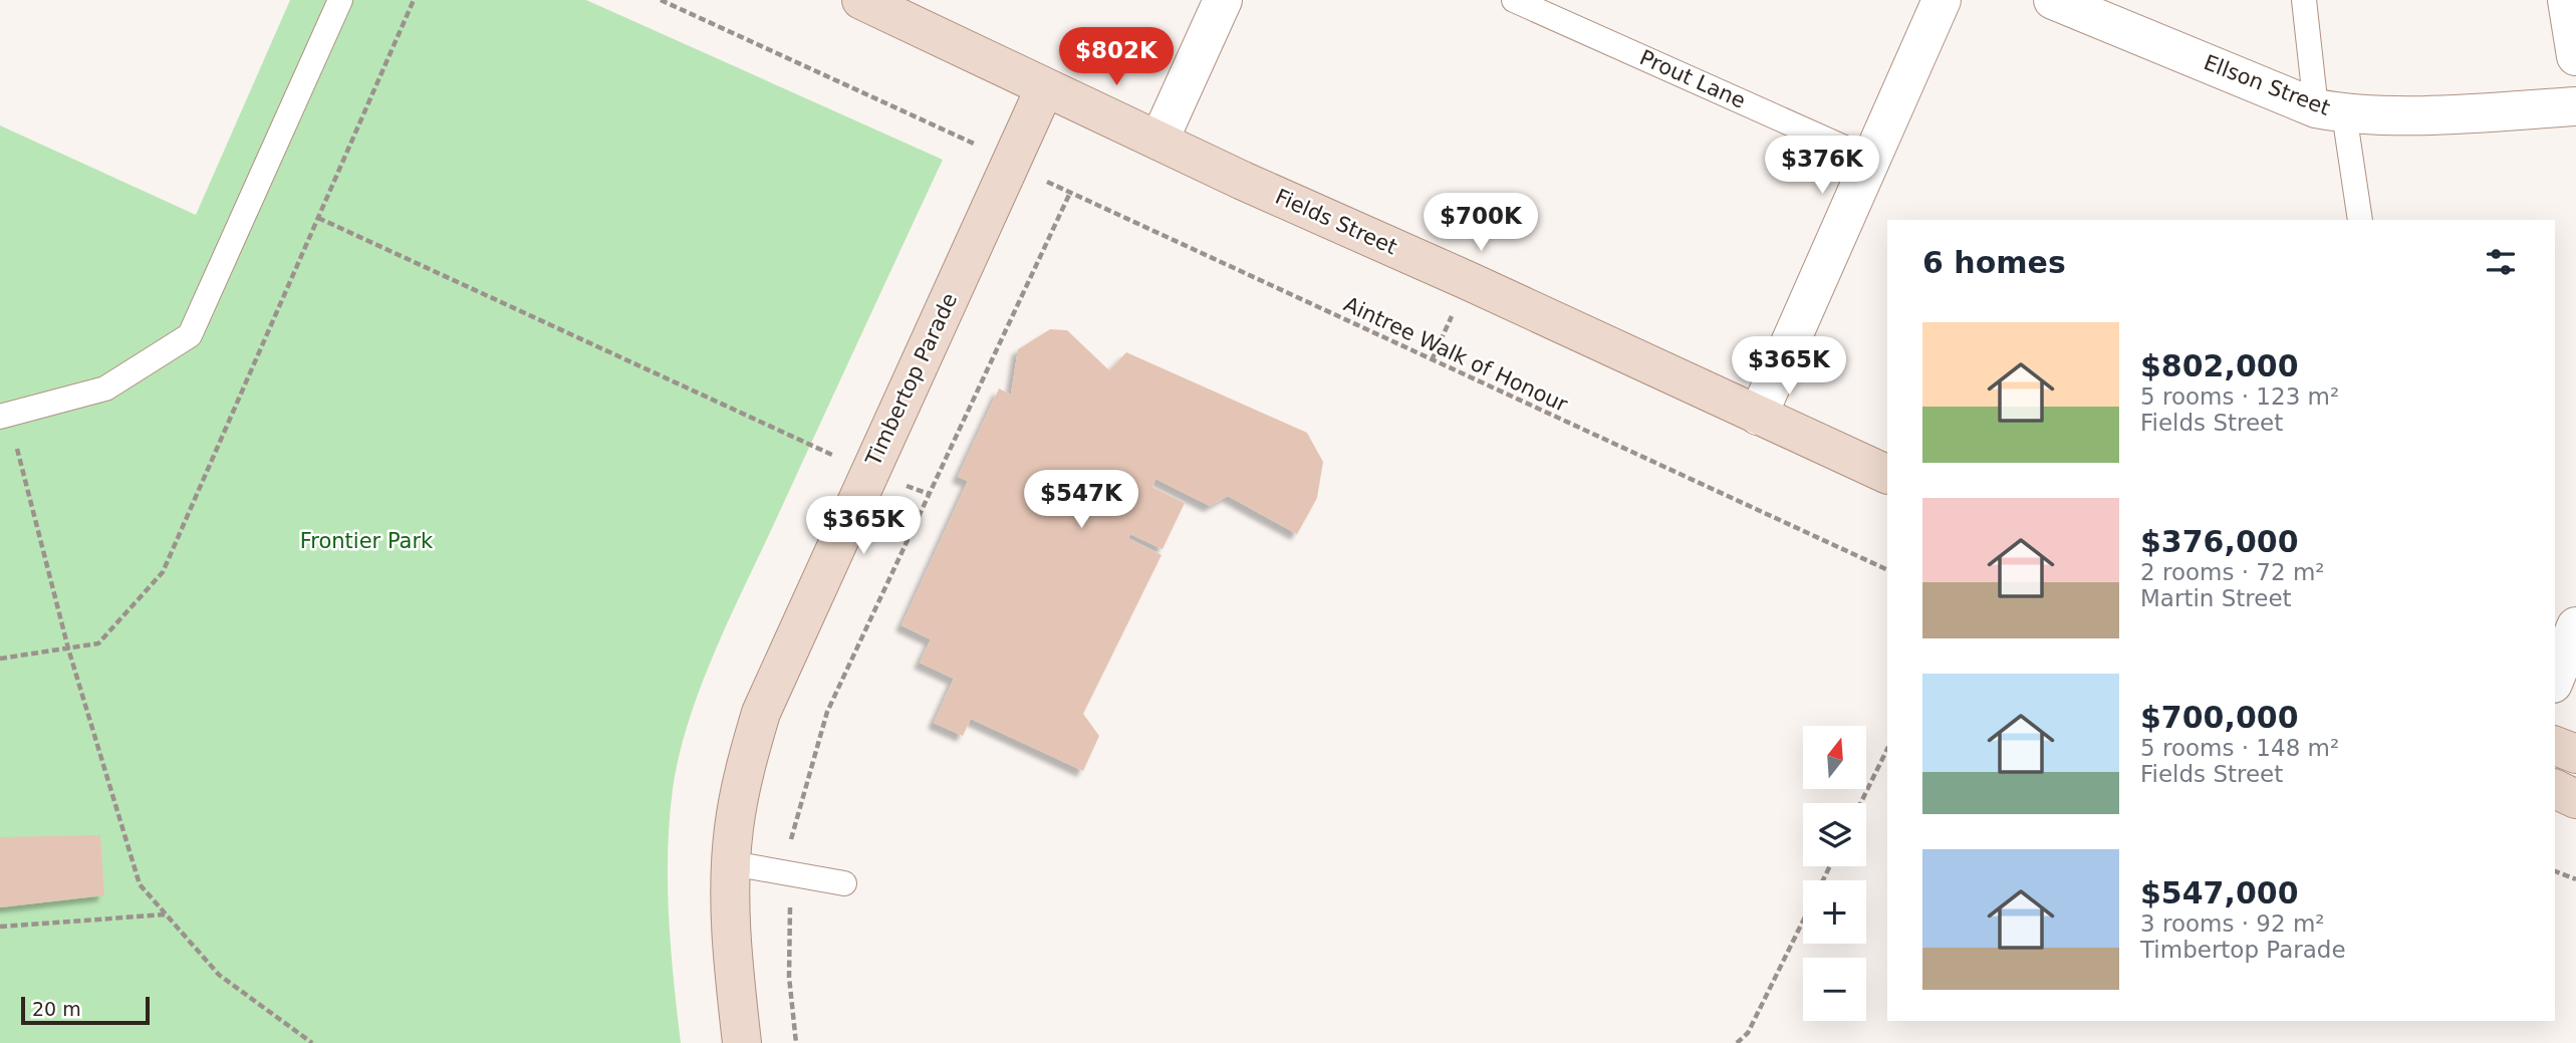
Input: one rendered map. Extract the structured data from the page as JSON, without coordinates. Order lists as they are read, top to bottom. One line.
{"streets":{"street":["Ellson Street","Fields Street","Timbertop Parade"],"lane":["Prout Lane"],"path":["Aintree Walk of Honour"]},"crossings":[["Fields Street","Timbertop Parade"],["Aintree Walk of Honour","Timbertop Parade"]],"parks":["Frontier Park"],"scale_bar":"20 m","north":"top","page":{"price":["$802K","$376K","$700K","$365K","$547K","$365K"],"heading":"6 homes","list":[{"name":"$802,000","note":"5 rooms · 123 m² · Fields Street"},{"name":"$376,000","note":"2 rooms · 72 m² · Martin Street"},{"name":"$700,000","note":"5 rooms · 148 m² · Fields Street"},{"name":"$547,000","note":"3 rooms · 92 m² · Timbertop Parade"}],"map_buttons":["+","−"],"scale":"20 m"}}
